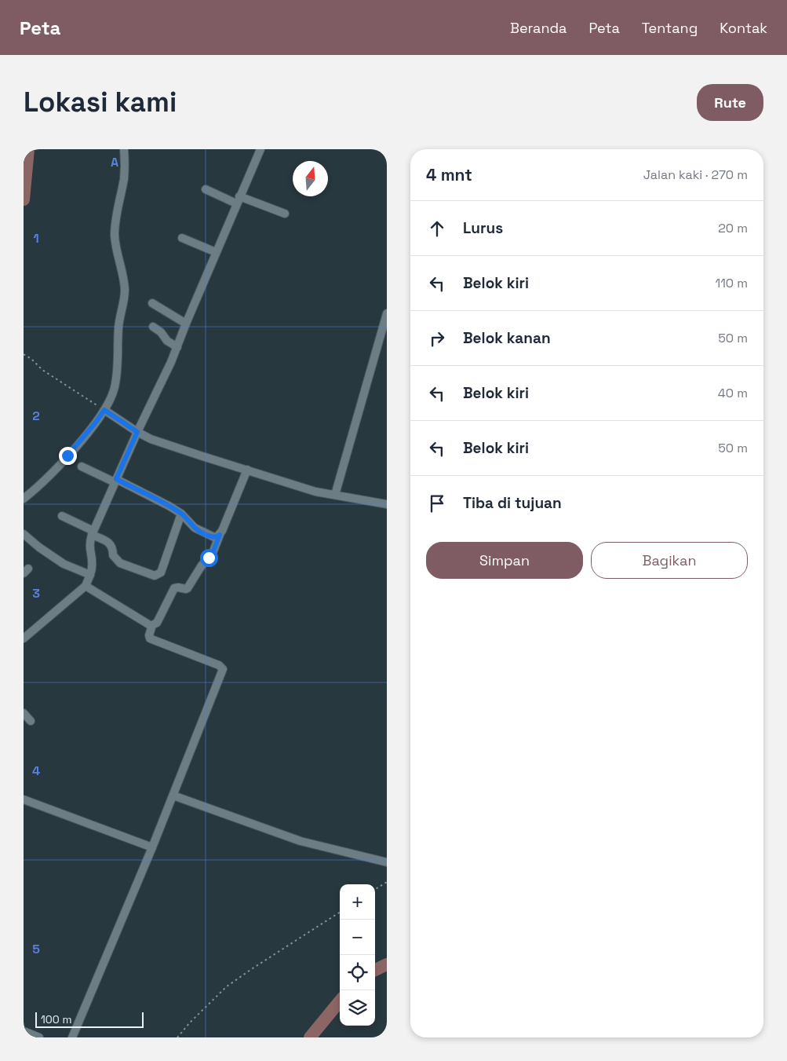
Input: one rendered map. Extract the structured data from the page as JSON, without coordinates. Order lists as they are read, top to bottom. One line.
{"scale_bar":"100 m","north":"top","page":{"header":"Peta","nav":["Beranda","Peta","Tentang","Kontak"],"buttons":["Rute",["Simpan","Bagikan"]],"title":"Lokasi kami","heading":["4 mnt","Jalan kaki · 270 m"],"list":[["Lurus","20 m"],["Belok kiri","110 m"],["Belok kanan","50 m"],["Belok kiri","40 m"],["Belok kiri","50 m"],"Tiba di tujuan"],"map_buttons":["+","−"],"scale":"100 m"},"grid":{"columns":["A"],"rows":["1","2","3","4","5"]}}
